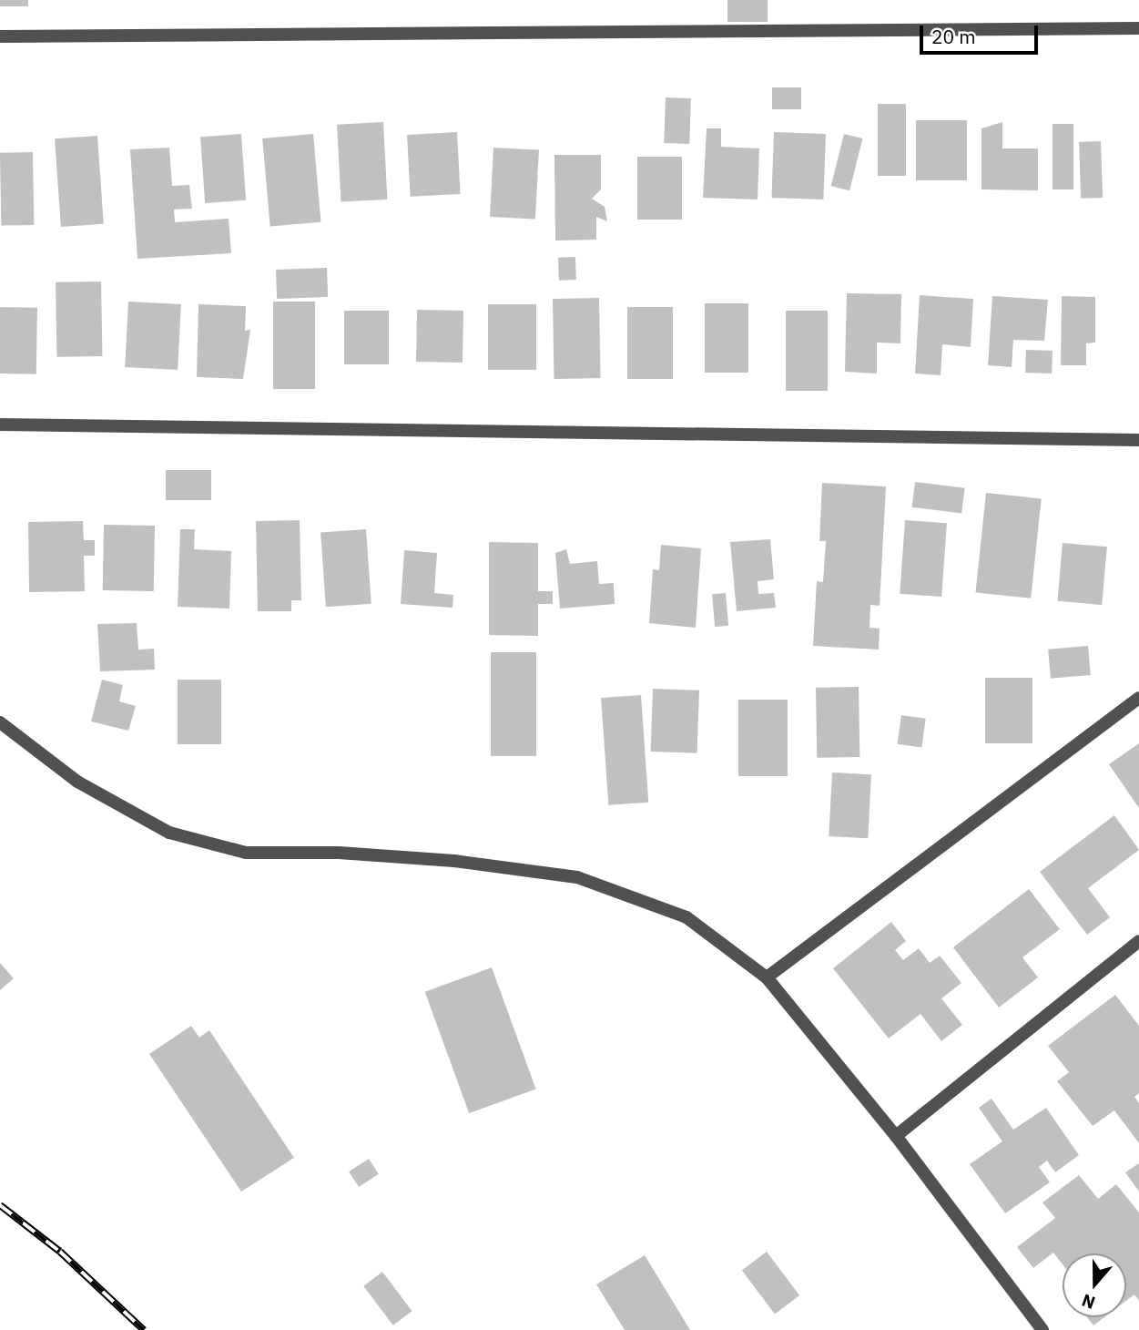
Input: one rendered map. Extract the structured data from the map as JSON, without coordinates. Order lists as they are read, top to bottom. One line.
{"scale_bar":"20 m","north":"bottom"}
